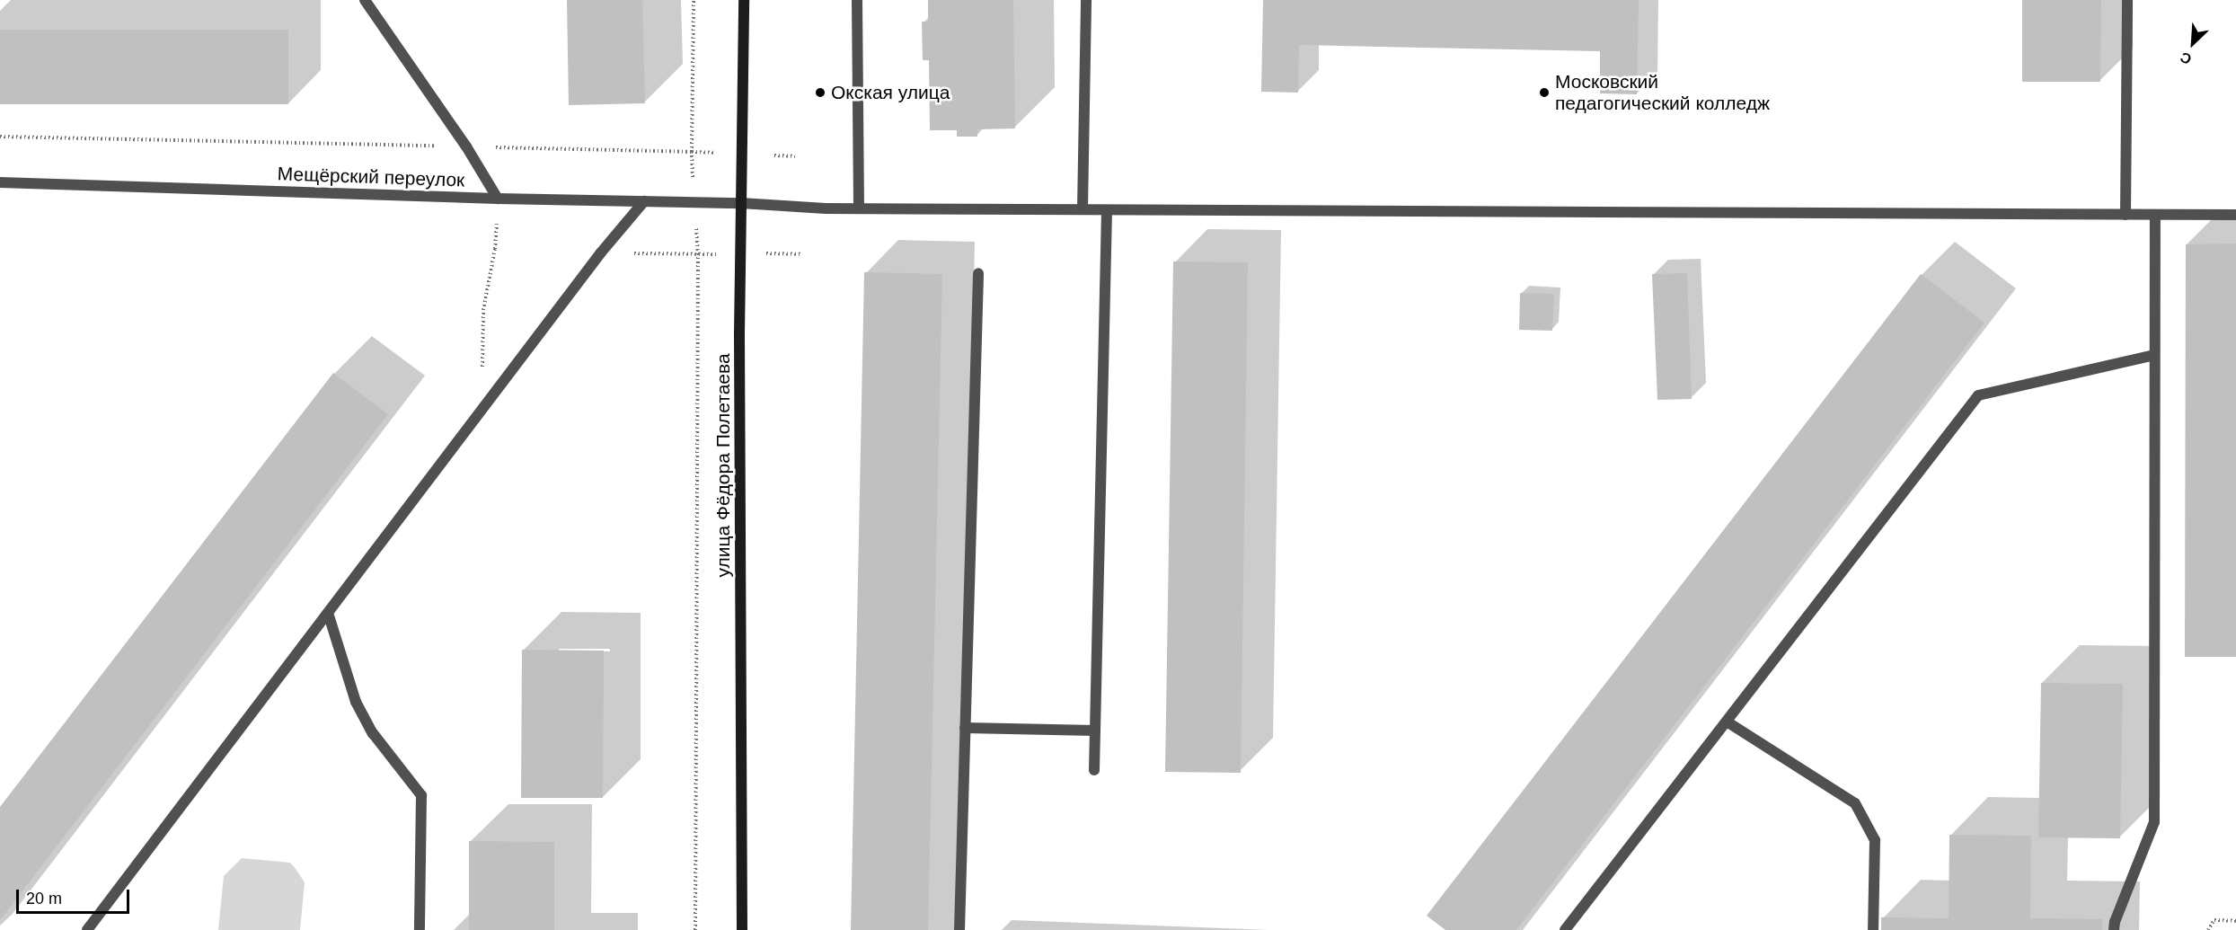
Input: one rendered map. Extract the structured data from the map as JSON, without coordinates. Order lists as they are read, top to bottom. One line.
{"streets":{"main road":["улица Фёдора Полетаева"],"street":["Мещёрский переулок"]},"crossings":[["Мещёрский переулок","улица Фёдора Полетаева"]],"places":["Окская улица","Московский педагогический колледж"],"scale_bar":"20 m","north":"bottom left"}
